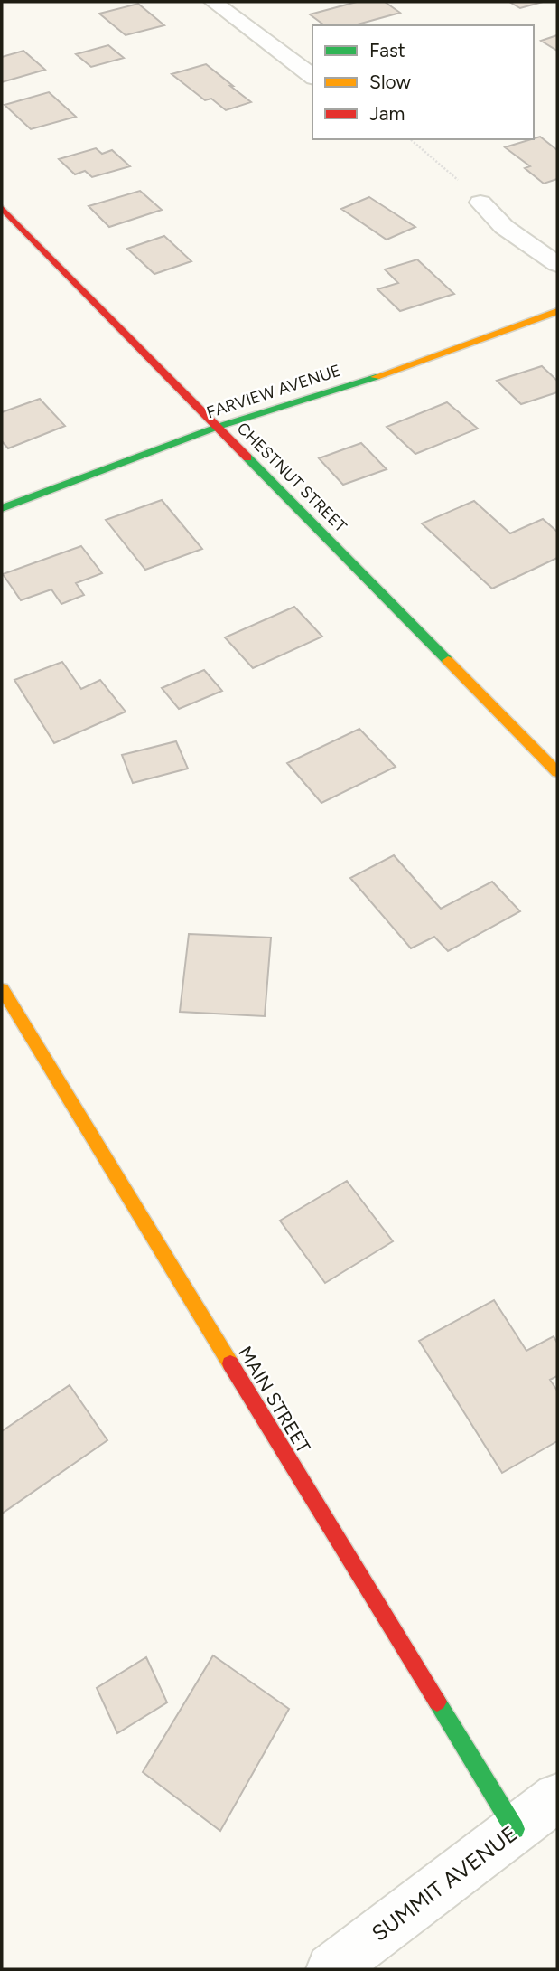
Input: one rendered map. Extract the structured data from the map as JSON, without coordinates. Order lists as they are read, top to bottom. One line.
{"streets":{"street":["FARVIEW AVENUE","CHESTNUT STREET","MAIN STREET","SUMMIT AVENUE"]},"crossings":[["FARVIEW AVENUE","CHESTNUT STREET"],["MAIN STREET","SUMMIT AVENUE"]],"legend":["Fast","Slow","Jam"]}
